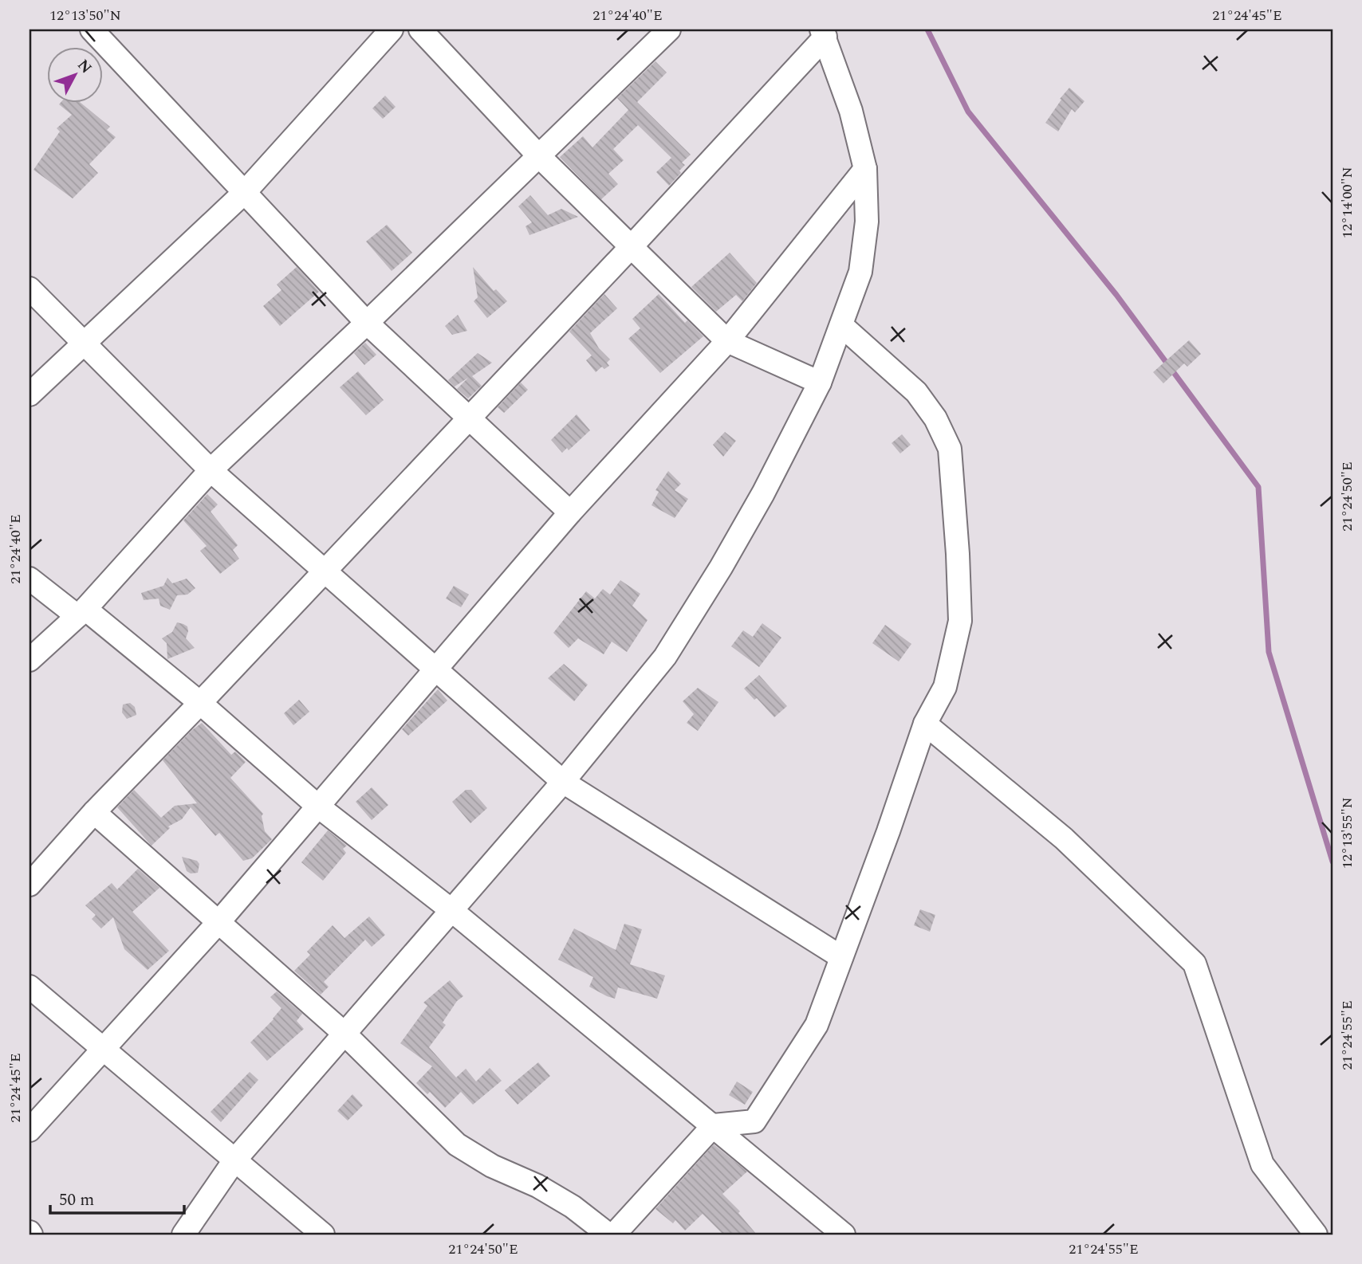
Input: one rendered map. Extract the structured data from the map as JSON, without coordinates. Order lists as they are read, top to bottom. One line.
{"scale_bar":"50 m","north":"top right","coordinates":["12°13'50\"N","21°24'40\"E","21°24'45\"E","12°14'00\"N","21°24'50\"E","12°13'55\"N","21°24'55\"E"]}
